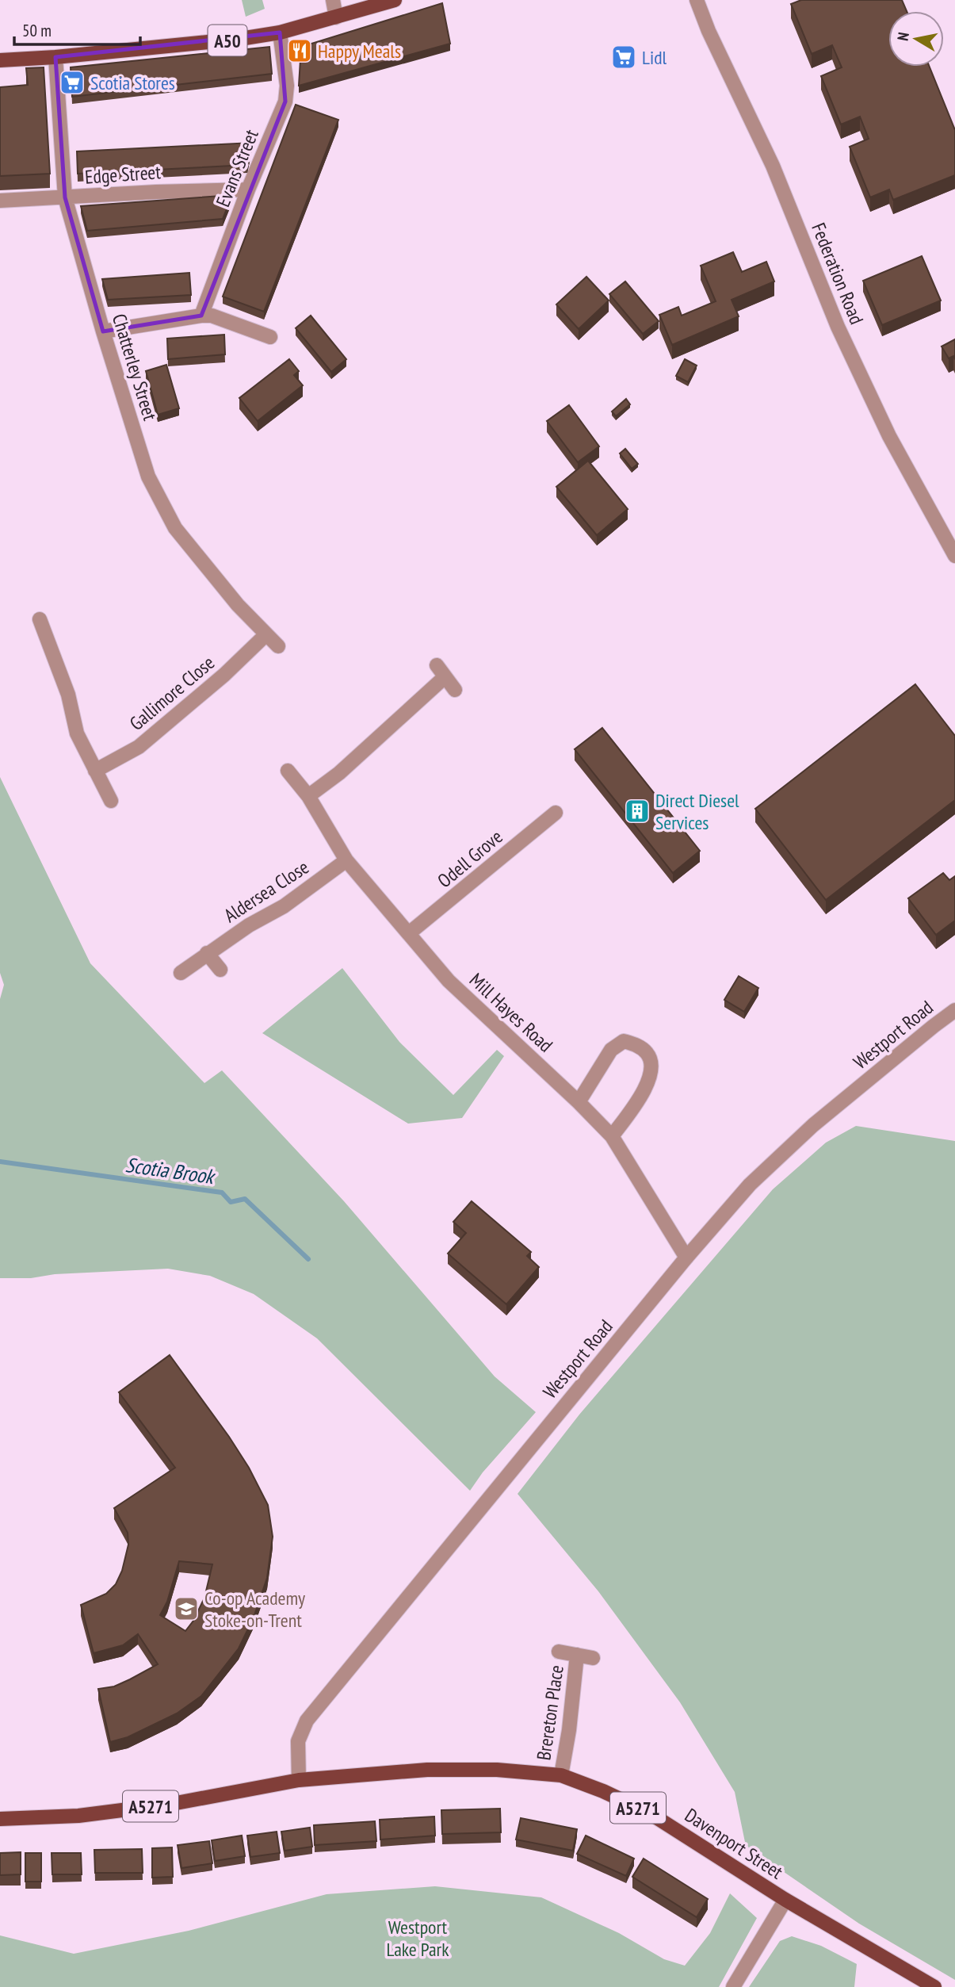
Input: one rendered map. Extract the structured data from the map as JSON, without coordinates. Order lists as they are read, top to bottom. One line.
{"streets":{"main road":["A50","A5271","Davenport Street"],"street":["Evans Street","Edge Street","Federation Road","Chatterley Street","Gallimore Close","Odell Grove","Aldersea Close","Mill Hayes Road","Westport Road","Brereton Place"]},"crossings":[["A50","Evans Street"],["A50","Chatterley Street"],["Evans Street","Edge Street"],["Edge Street","Chatterley Street"],["Chatterley Street","Gallimore Close"],["Odell Grove","Mill Hayes Road"],["Aldersea Close","Mill Hayes Road"],["Mill Hayes Road","Westport Road"],["Westport Road","A5271"],["Westport Road","Davenport Street"],["Brereton Place","Davenport Street"],["A5271","Davenport Street"]],"water":["Scotia Brook"],"parks":["Westport Lake Park"],"places":{"restaurant":["Happy Meals"],"supermarket":["Lidl","Scotia Stores"],"building":["Direct Diesel Services"],"school or university":["Co-op Academy Stoke-on-Trent"]},"scale_bar":"50 m","north":"left"}
